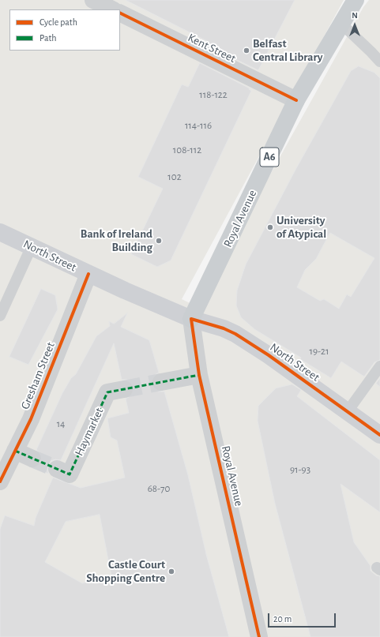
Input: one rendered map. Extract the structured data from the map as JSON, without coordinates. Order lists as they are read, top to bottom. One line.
{"streets":{"main road":["A6","Royal Avenue"],"street":["Kent Street","North Street","Gresham Street","Haymarket"]},"crossings":[["Kent Street","Royal Avenue"],["Royal Avenue","North Street"],["North Street","Gresham Street"]],"places":["Belfast Central Library","University of Atypical","Bank of Ireland Building","Castle Court Shopping Centre"],"house_numbers":["118-122","114-116","108-112","102","19-21","14","91-93","68-70"],"legend":["Cycle path","Path"],"scale_bar":"20 m","north":"top"}
